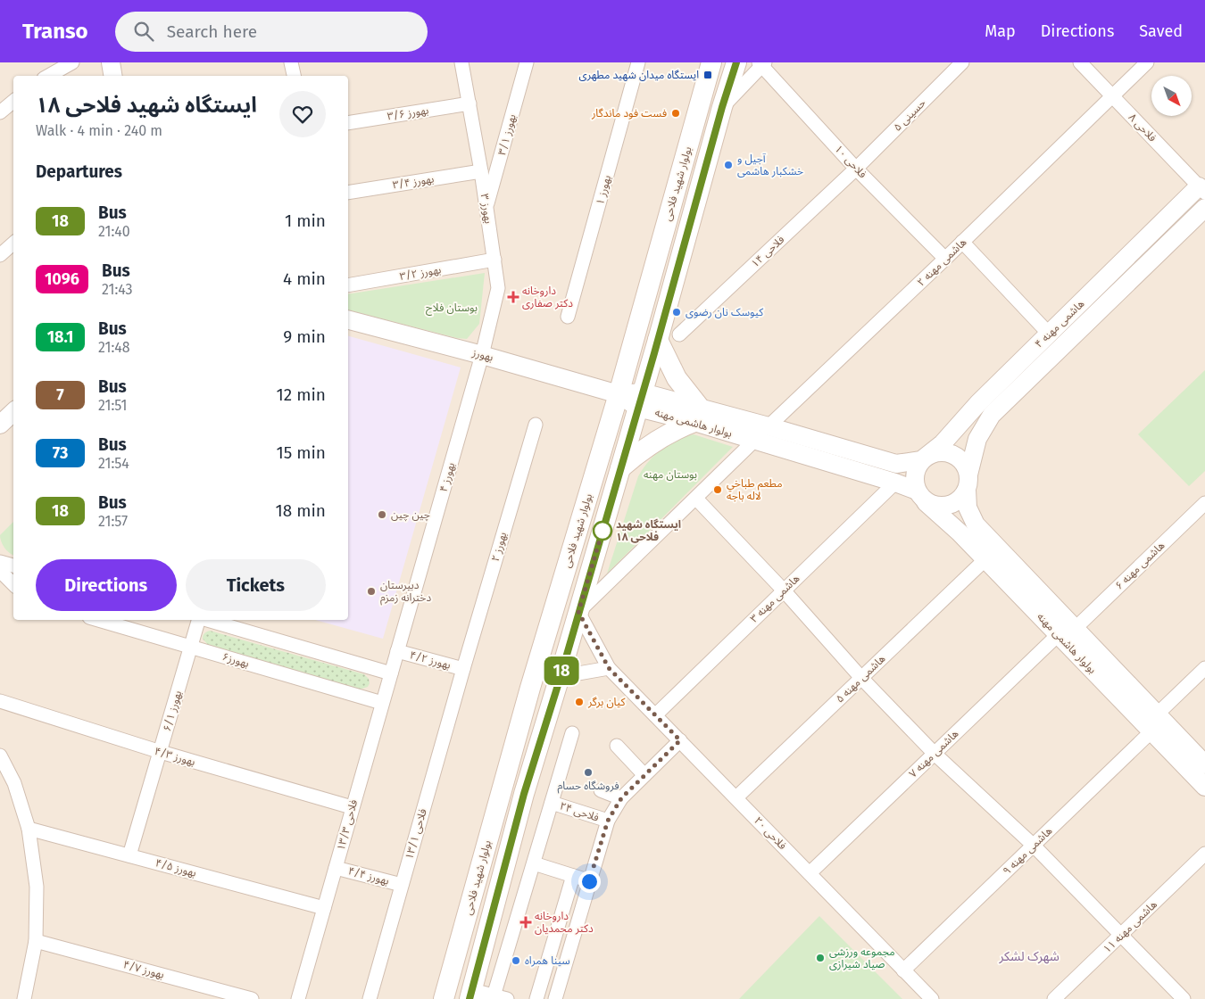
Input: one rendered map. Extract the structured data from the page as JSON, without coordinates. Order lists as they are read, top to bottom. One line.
{"streets":{"main road":["بولوار شهید فلاحی"],"street":["بهورز ۳/۶","حسینی ۵","فلاحی ۸","بهورز ۳/۱","فلاحی ۱۰","بهورز ۳/۴","بهورز ۱","بهورز ۳","فلاحی ۱۴","هاشمی مهنه ۲","بهورز ۳/۲","هاشمی مهنه ۴","بهورز","بولوار هاشمی مهنه","بهورز ۴","بهورز ۲","هاشمی مهنه ۶","هاشمی مهنه ۳","بهورز۶","بهورز ۴/۲","هاشمی مهنه ۵","بهورز ۶/۱","هاشمی مهنه ۷","بهورز ۴/۳","فلاحی ۲۴","فلاحی ۱۳/۳","فلاحی ۲۰","فلاحی ۱۳/۱","هاشمی مهنه ۹","بهورز ۴/۵","بهورز ۴/۴","هاشمی مهنه ۱۱","بهورز ۴/۷"]},"crossings":[["بهورز ۳/۶","بهورز ۳"],["حسینی ۵","فلاحی ۱۰"],["حسینی ۵","فلاحی ۱۴"],["فلاحی ۸","هاشمی مهنه ۲"],["فلاحی ۸","هاشمی مهنه ۴"],["بهورز ۳/۱","بهورز ۳"],["فلاحی ۱۰","فلاحی ۱۴"],["فلاحی ۱۰","هاشمی مهنه ۲"],["بهورز ۳/۴","بهورز ۳"],["بولوار شهید فلاحی","بهورز"],["بولوار شهید فلاحی","بولوار هاشمی مهنه"],["بولوار شهید فلاحی","فلاحی ۲۰"],["بهورز ۳","بهورز ۳/۲"],["بهورز ۳","بهورز"],["بهورز ۳","بهورز ۴"],["هاشمی مهنه ۲","بولوار هاشمی مهنه"],["هاشمی مهنه ۴","بولوار هاشمی مهنه"],["بهورز","بولوار هاشمی مهنه"],["بهورز","بهورز ۴"],["بولوار هاشمی مهنه","هاشمی مهنه ۶"],["بولوار هاشمی مهنه","هاشمی مهنه ۳"],["بولوار هاشمی مهنه","هاشمی مهنه ۵"],["بولوار هاشمی مهنه","هاشمی مهنه ۷"],["بولوار هاشمی مهنه","هاشمی مهنه ۹"],["بهورز ۴","بهورز ۴/۲"],["بهورز ۴","فلاحی ۱۳/۳"],["بهورز ۲","بهورز ۴/۲"],["بهورز ۲","فلاحی ۱۳/۱"],["هاشمی مهنه ۶","هاشمی مهنه ۷"],["هاشمی مهنه ۳","فلاحی ۲۰"],["بهورز۶","بهورز ۶/۱"],["بهورز۶","فلاحی ۱۳/۳"],["بهورز ۴/۲","فلاحی ۱۳/۳"],["بهورز ۴/۲","فلاحی ۱۳/۱"],["هاشمی مهنه ۵","فلاحی ۲۰"],["بهورز ۶/۱","بهورز ۴/۳"],["بهورز ۶/۱","بهورز ۴/۵"],["هاشمی مهنه ۷","فلاحی ۲۰"],["بهورز ۴/۳","فلاحی ۱۳/۳"],["فلاحی ۱۳/۳","بهورز ۴/۵"],["فلاحی ۱۳/۳","بهورز ۴/۴"],["فلاحی ۲۰","هاشمی مهنه ۹"],["فلاحی ۱۳/۱","بهورز ۴/۴"]],"districts":["شهرک لشکر"],"parks":["بوستان فلاح","بوستان مهنه"],"places":{"transit":["ایستگاه میدان شهید مطهری"],"other":["فست فود ماندگار","آجیل و خشکبار هاشمی","کیوسک نان رضوی","مطعم طباخي لاله باجه","چین چین","ایستگاه شهید فلاحی ۱۸","دبیرستان دخترانه زمزم","کیان برگر","فروشگاه حسام","مجموعه ورزشی صیاد شیرازی","سینا همراه"],"health":["داروخانه دکتر صفاری","داروخانه دکتر محمدیان"]},"lines":["bus line 18"],"north":"bottom right","page":{"header":"Transo","search":"Search here","nav":["Map","Directions","Saved"],"on_map":"18","heading":[["ایستگاه شهید فلاحی ۱۸","Walk · 4 min · 240 m"],"Departures"],"list":[{"mark":"18","name":"Bus","note":"21:40","value":"1 min"},{"mark":"1096","name":"Bus","note":"21:43","value":"4 min"},{"mark":"18.1","name":"Bus","note":"21:48","value":"9 min"},{"mark":"7","name":"Bus","note":"21:51","value":"12 min"},{"mark":"73","name":"Bus","note":"21:54","value":"15 min"},{"mark":"18","name":"Bus","note":"21:57","value":"18 min"}],"buttons":["Directions","Tickets"]}}
